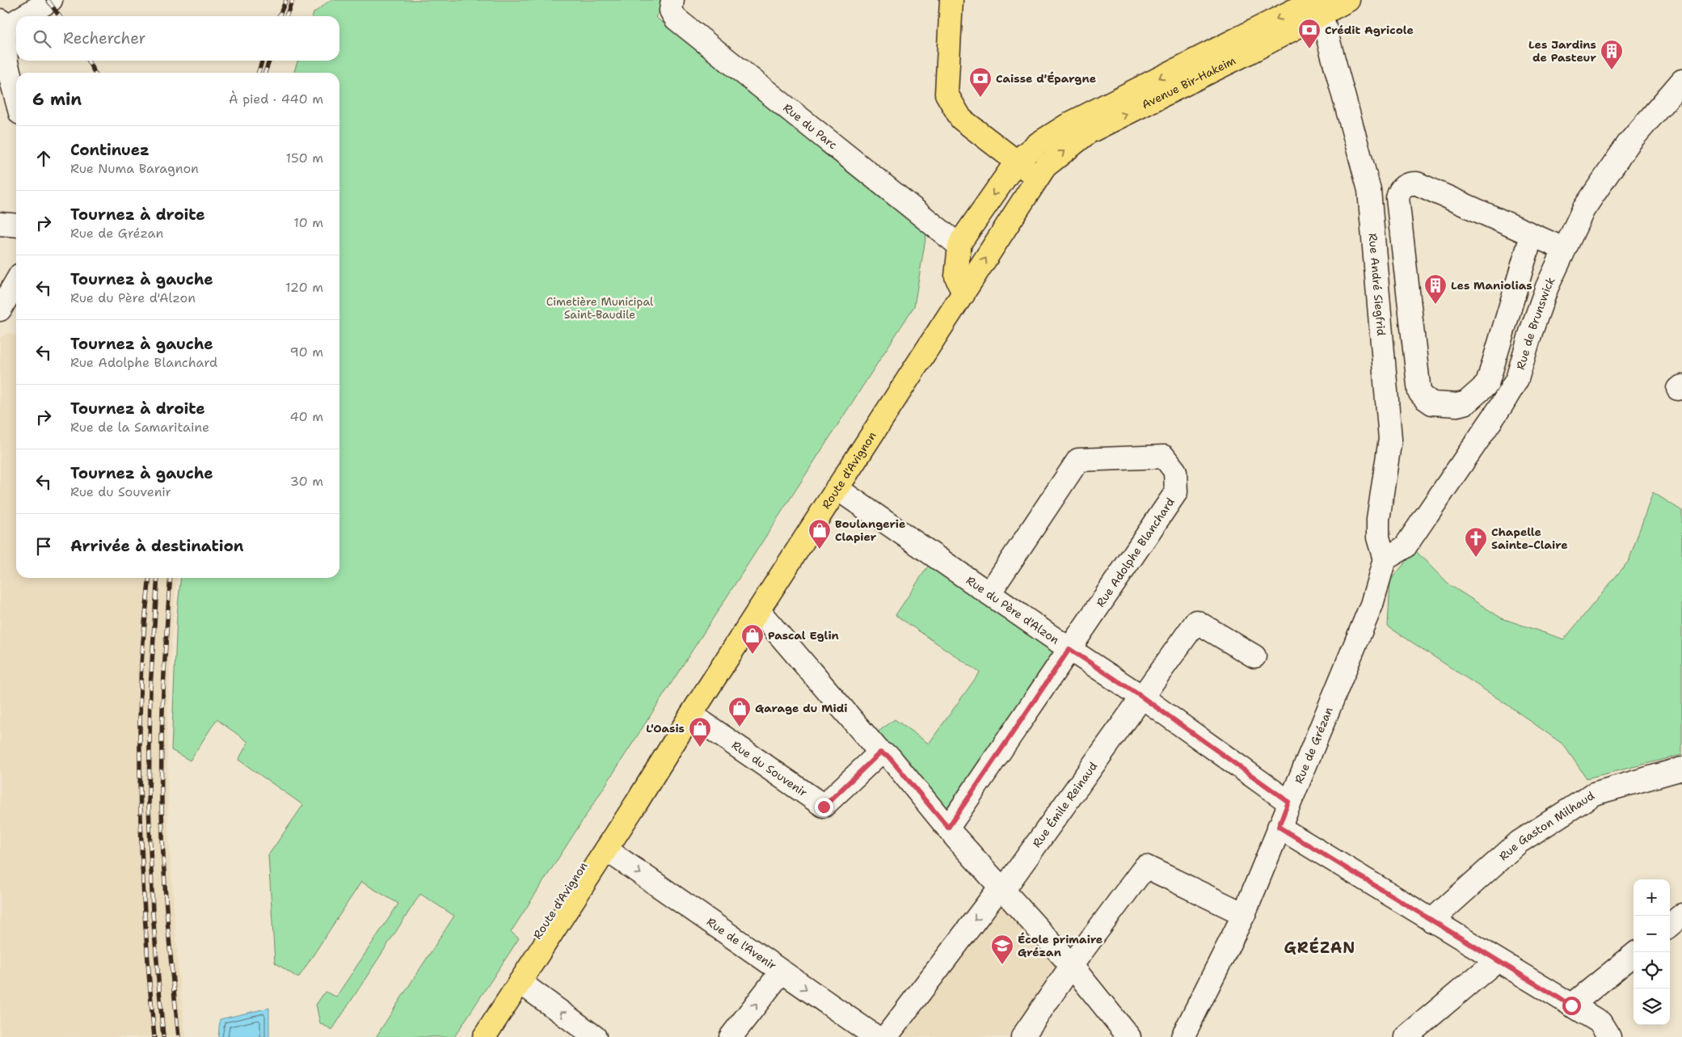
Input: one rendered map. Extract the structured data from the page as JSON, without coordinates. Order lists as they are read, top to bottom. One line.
{"streets":{"main road":["Avenue Bir-Hakeim","Route d'Avignon"],"street":["Rue du Parc","Rue André Siegfrid","Rue de Brunswick","Rue Adolphe Blanchard","Rue du Père d'Alzon","Rue de Grézan","Rue du Souvenir","Rue Émile Reinaud","Rue Gaston Milhaud","Rue de l'Avenir"]},"crossings":[["Avenue Bir-Hakeim","Rue André Siegfrid"],["Avenue Bir-Hakeim","Route d'Avignon"],["Rue André Siegfrid","Rue de Brunswick"],["Rue André Siegfrid","Rue de Grézan"],["Rue de Brunswick","Rue de Grézan"],["Route d'Avignon","Rue du Père d'Alzon"],["Route d'Avignon","Rue du Souvenir"],["Route d'Avignon","Rue de l'Avenir"],["Rue Adolphe Blanchard","Rue du Père d'Alzon"],["Rue du Père d'Alzon","Rue de Grézan"],["Rue du Père d'Alzon","Rue Émile Reinaud"]],"one_way":["Rue de l'Avenir"],"districts":["GRÉZAN"],"parks":["Cimetière Municipal Saint-Baudile"],"places":{"bank":["Crédit Agricole","Caisse d'Épargne"],"building":["Les Jardins de Pasteur","Les Maniolias"],"shop":["Boulangerie Clapier","Pascal Eglin","Garage du Midi","L'Oasis"],"church":["Chapelle Sainte-Claire"],"school or university":["École primaire Grézan"]},"page":{"search":"Rechercher","heading":["6 min","À pied · 440 m"],"list":[["Continuez","Rue Numa Baragnon","150 m"],["Tournez à droite","Rue de Grézan","10 m"],["Tournez à gauche","Rue du Père d'Alzon","120 m"],["Tournez à gauche","Rue Adolphe Blanchard","90 m"],["Tournez à droite","Rue de la Samaritaine","40 m"],["Tournez à gauche","Rue du Souvenir","30 m"],"Arrivée à destination"],"map_buttons":["+","−"]}}
